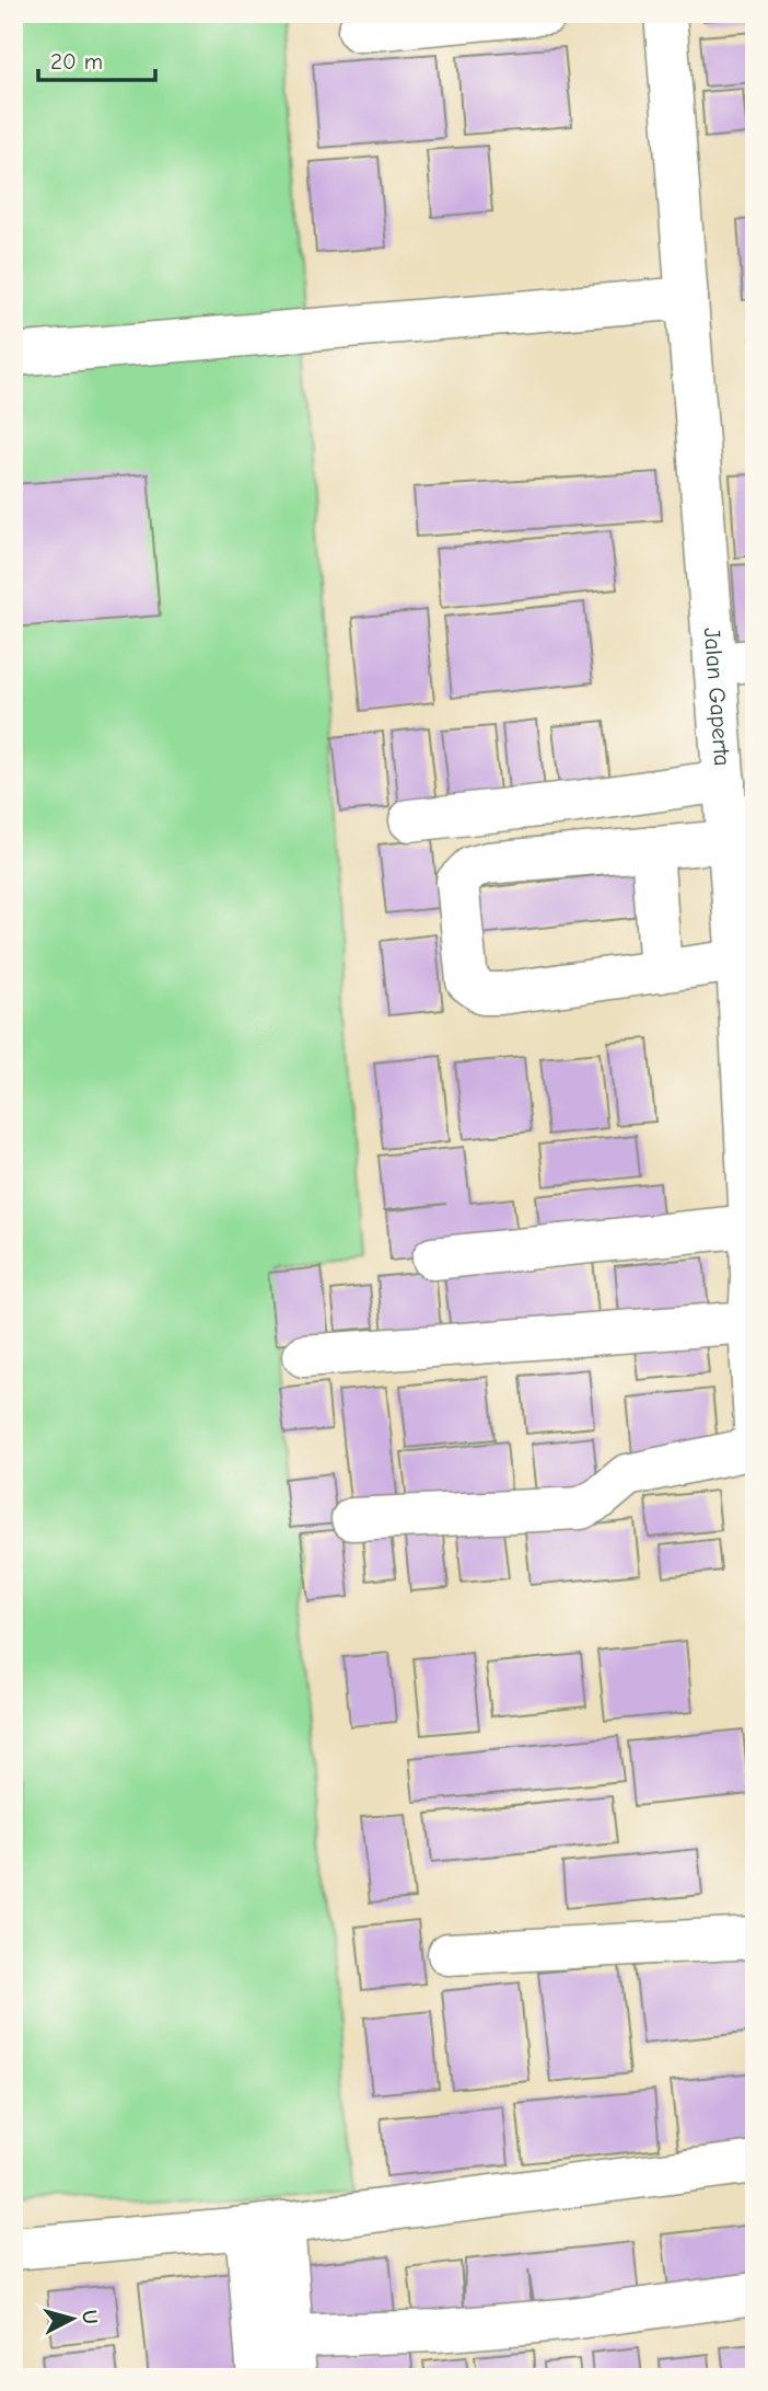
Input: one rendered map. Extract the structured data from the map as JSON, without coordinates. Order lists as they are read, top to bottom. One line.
{"streets":{"street":["Jalan Gaperta"]},"scale_bar":"20 m","north":"right"}
